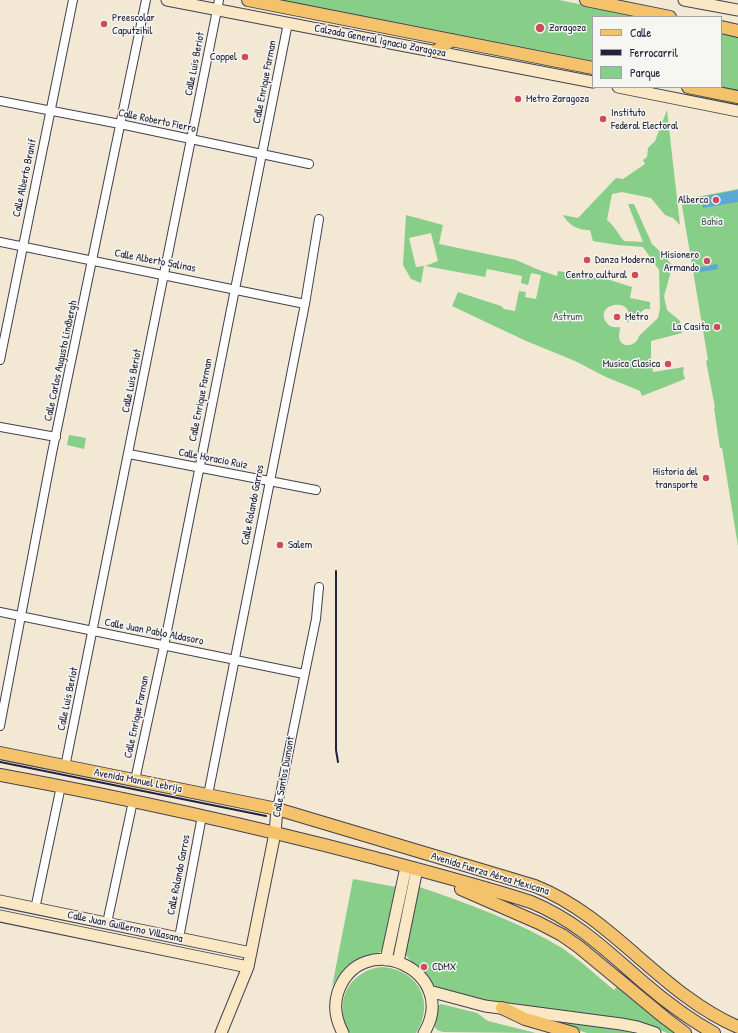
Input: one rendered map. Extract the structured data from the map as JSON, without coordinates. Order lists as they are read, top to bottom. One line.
{"streets":{"main road":["Calzada General Ignacio Zaragoza","Avenida Manuel Lebrija","Avenida Fuerza Aérea Mexicana"],"street":["Calle Luis Beriot","Calle Enrique Farman","Calle Roberto Fierro","Calle Alberto Branif","Calle Alberto Salinas","Calle Carlos Augusto Lindbergh","Calle Horacio Ruiz","Calle Rolando Garros","Calle Juan Pablo Aldasoro","Calle Santos Dumont","Calle Juan Guillermo Villasana"]},"crossings":[["Calzada General Ignacio Zaragoza","Calle Luis Beriot"],["Calzada General Ignacio Zaragoza","Calle Enrique Farman"],["Calle Luis Beriot","Calle Roberto Fierro"],["Calle Luis Beriot","Calle Alberto Salinas"],["Calle Luis Beriot","Calle Horacio Ruiz"],["Calle Luis Beriot","Calle Juan Pablo Aldasoro"],["Calle Luis Beriot","Avenida Manuel Lebrija"],["Calle Enrique Farman","Calle Roberto Fierro"],["Calle Enrique Farman","Calle Alberto Salinas"],["Calle Enrique Farman","Calle Horacio Ruiz"],["Calle Enrique Farman","Calle Juan Pablo Aldasoro"],["Calle Enrique Farman","Avenida Manuel Lebrija"],["Calle Roberto Fierro","Calle Alberto Branif"],["Calle Roberto Fierro","Calle Carlos Augusto Lindbergh"],["Calle Alberto Branif","Calle Alberto Salinas"],["Calle Alberto Salinas","Calle Carlos Augusto Lindbergh"],["Calle Alberto Salinas","Calle Rolando Garros"],["Calle Carlos Augusto Lindbergh","Calle Juan Pablo Aldasoro"],["Calle Horacio Ruiz","Calle Rolando Garros"],["Calle Rolando Garros","Calle Juan Pablo Aldasoro"],["Calle Rolando Garros","Avenida Manuel Lebrija"],["Calle Rolando Garros","Calle Juan Guillermo Villasana"],["Calle Juan Pablo Aldasoro","Calle Santos Dumont"],["Calle Santos Dumont","Avenida Manuel Lebrija"],["Calle Santos Dumont","Avenida Fuerza Aérea Mexicana"],["Calle Santos Dumont","Calle Juan Guillermo Villasana"],["Avenida Manuel Lebrija","Avenida Fuerza Aérea Mexicana"]],"parks":["Bahia","Astrum"],"places":["Preescolar Caputzihil","Zaragoza","Coppel","Metro Zaragoza","Instituto Federal Electoral","Alberca","Danza Moderna","Misionero Armando","Centro cultural","Metro","La Casita","Musica Clasica","Historia del transporte","Salem","CDMX"],"legend":["Calle","Ferrocarril","Parque"]}
